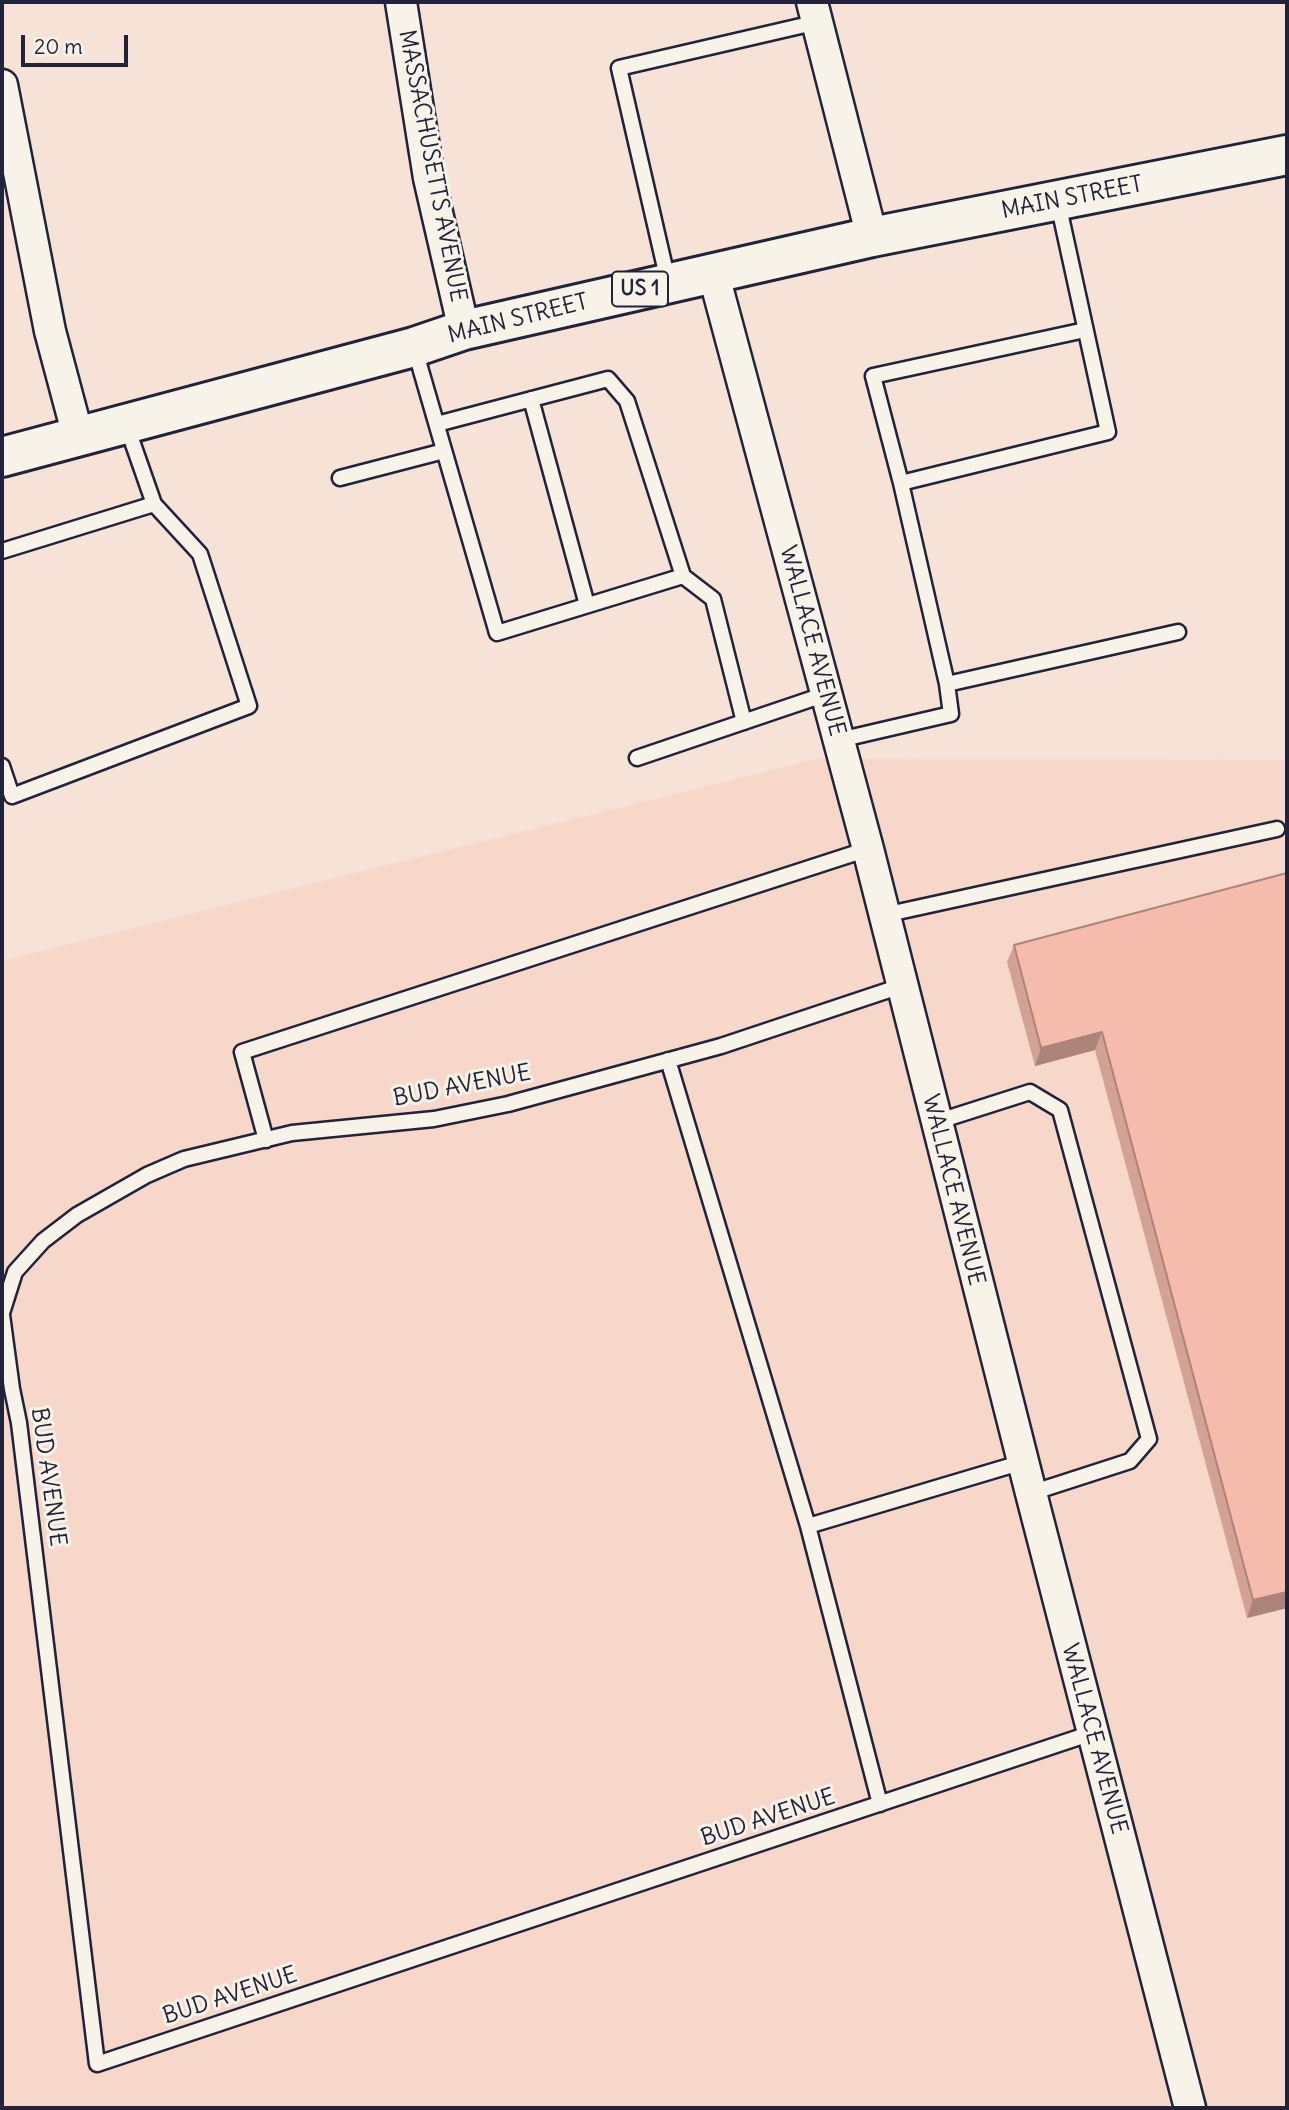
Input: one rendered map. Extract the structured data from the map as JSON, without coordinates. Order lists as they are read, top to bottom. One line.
{"streets":{"main road":["MAIN STREET","US 1"],"street":["MASSACHUSETTS AVENUE","WALLACE AVENUE"],"lane":["BUD AVENUE"]},"crossings":[["MASSACHUSETTS AVENUE","MAIN STREET"],["MAIN STREET","WALLACE AVENUE"],["WALLACE AVENUE","BUD AVENUE"]],"scale_bar":"20 m"}
